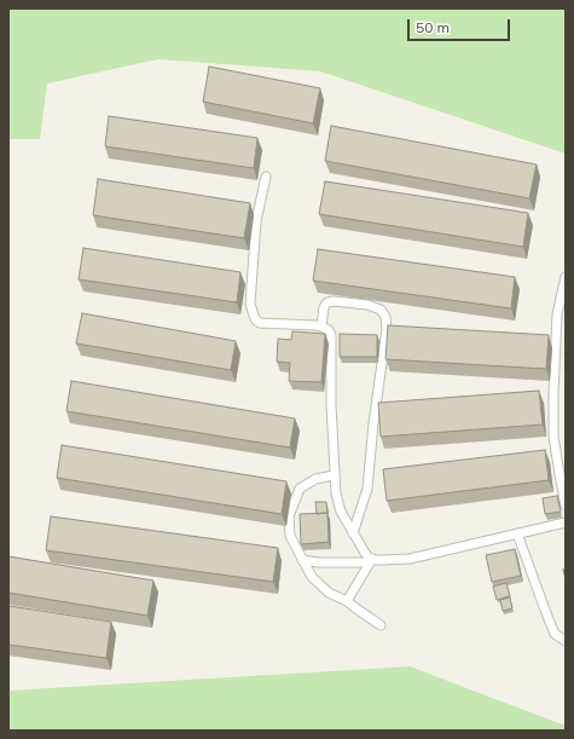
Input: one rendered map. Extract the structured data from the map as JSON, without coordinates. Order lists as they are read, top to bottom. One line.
{"scale_bar":"50 m"}
